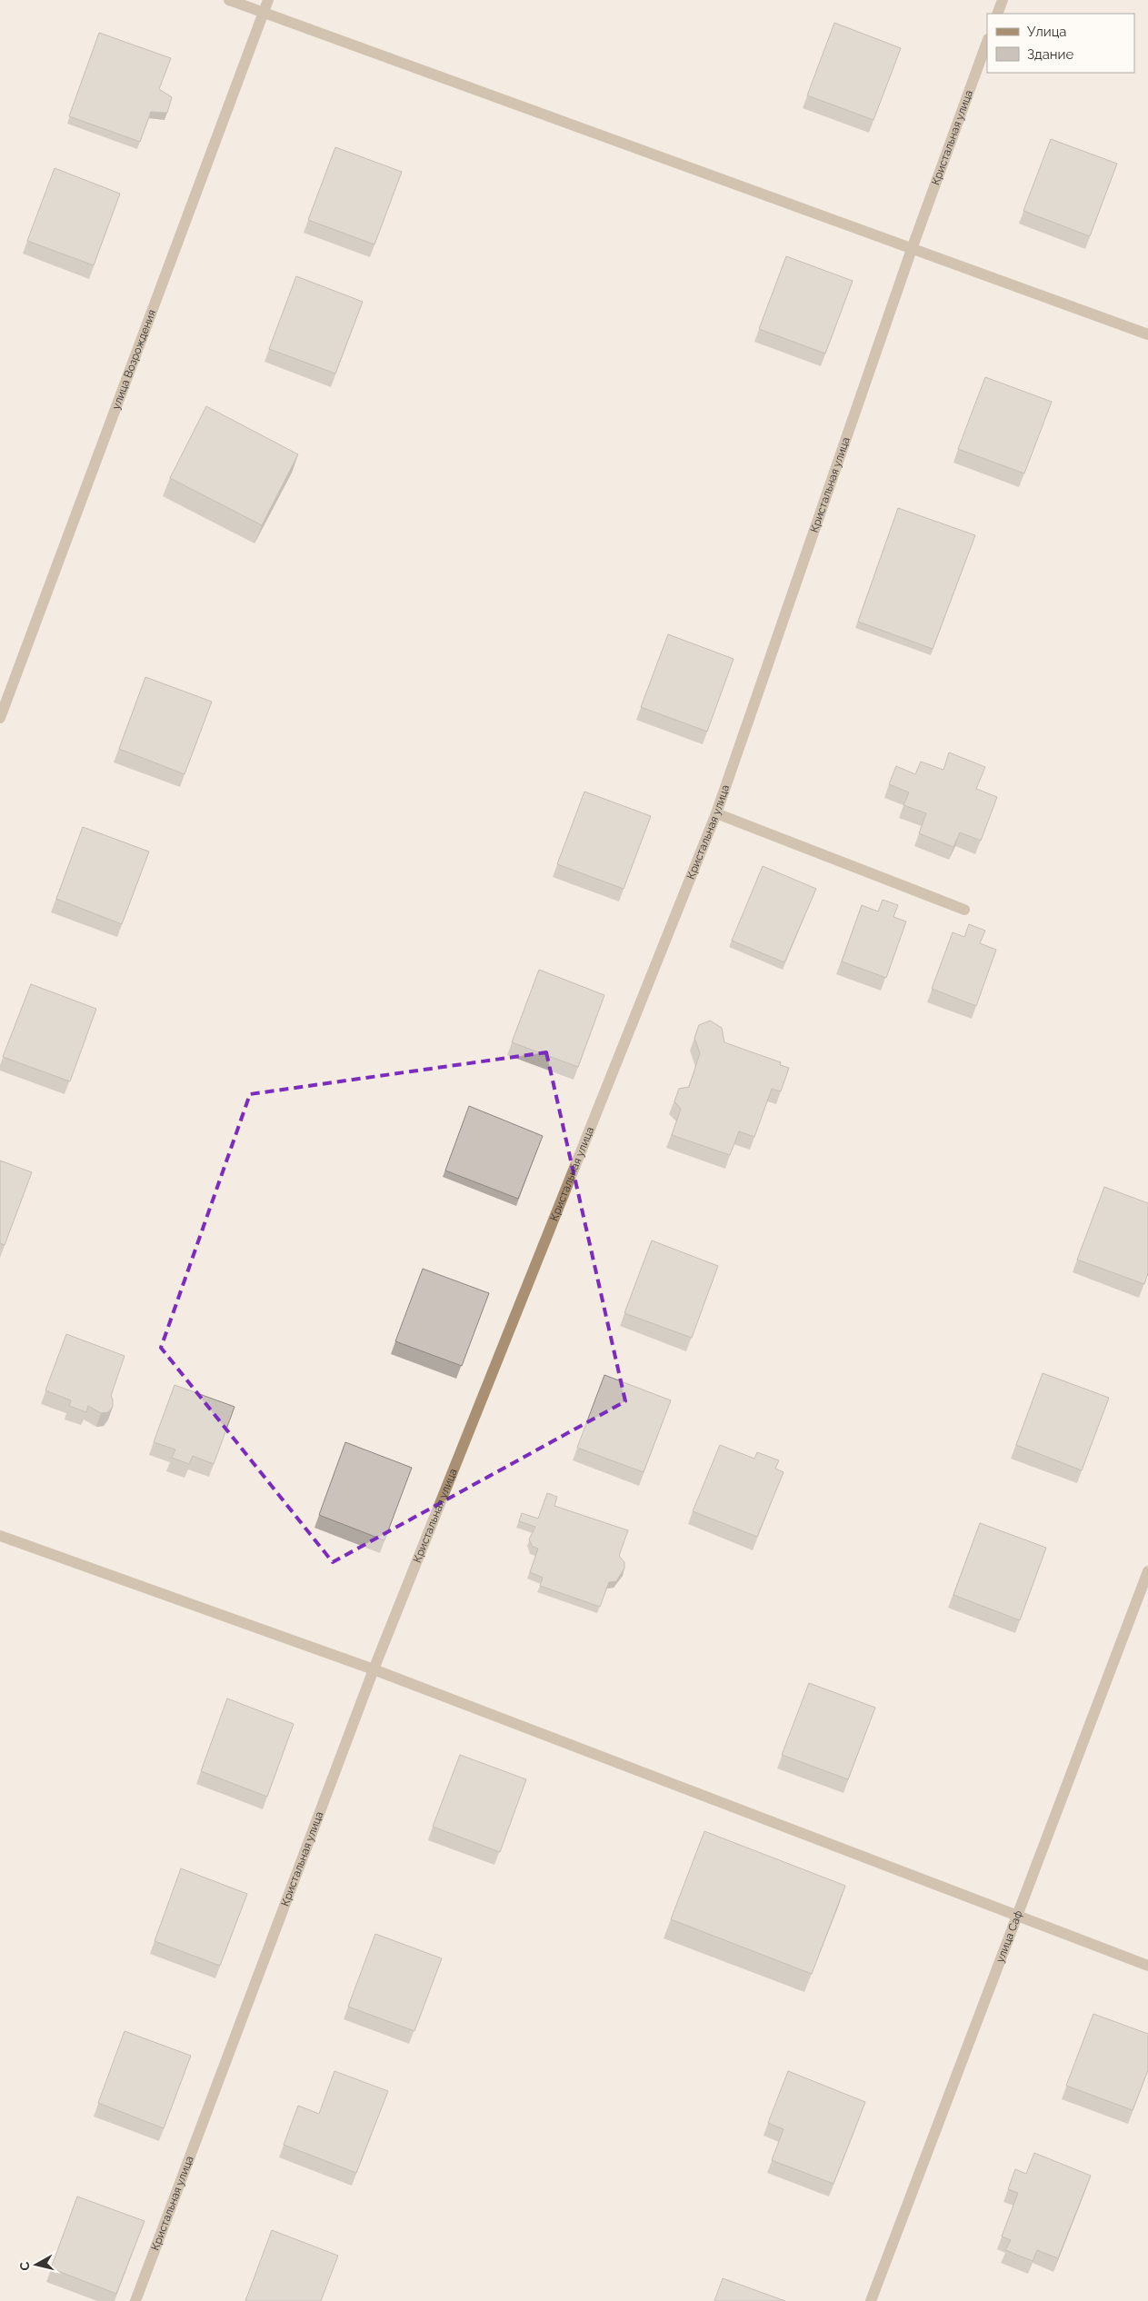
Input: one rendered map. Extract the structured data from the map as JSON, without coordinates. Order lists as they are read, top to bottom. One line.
{"streets":{"street":["Кристальная улица","улица Возрождения","улица Саф"]},"legend":["Улица","Здание"],"north":"left"}
